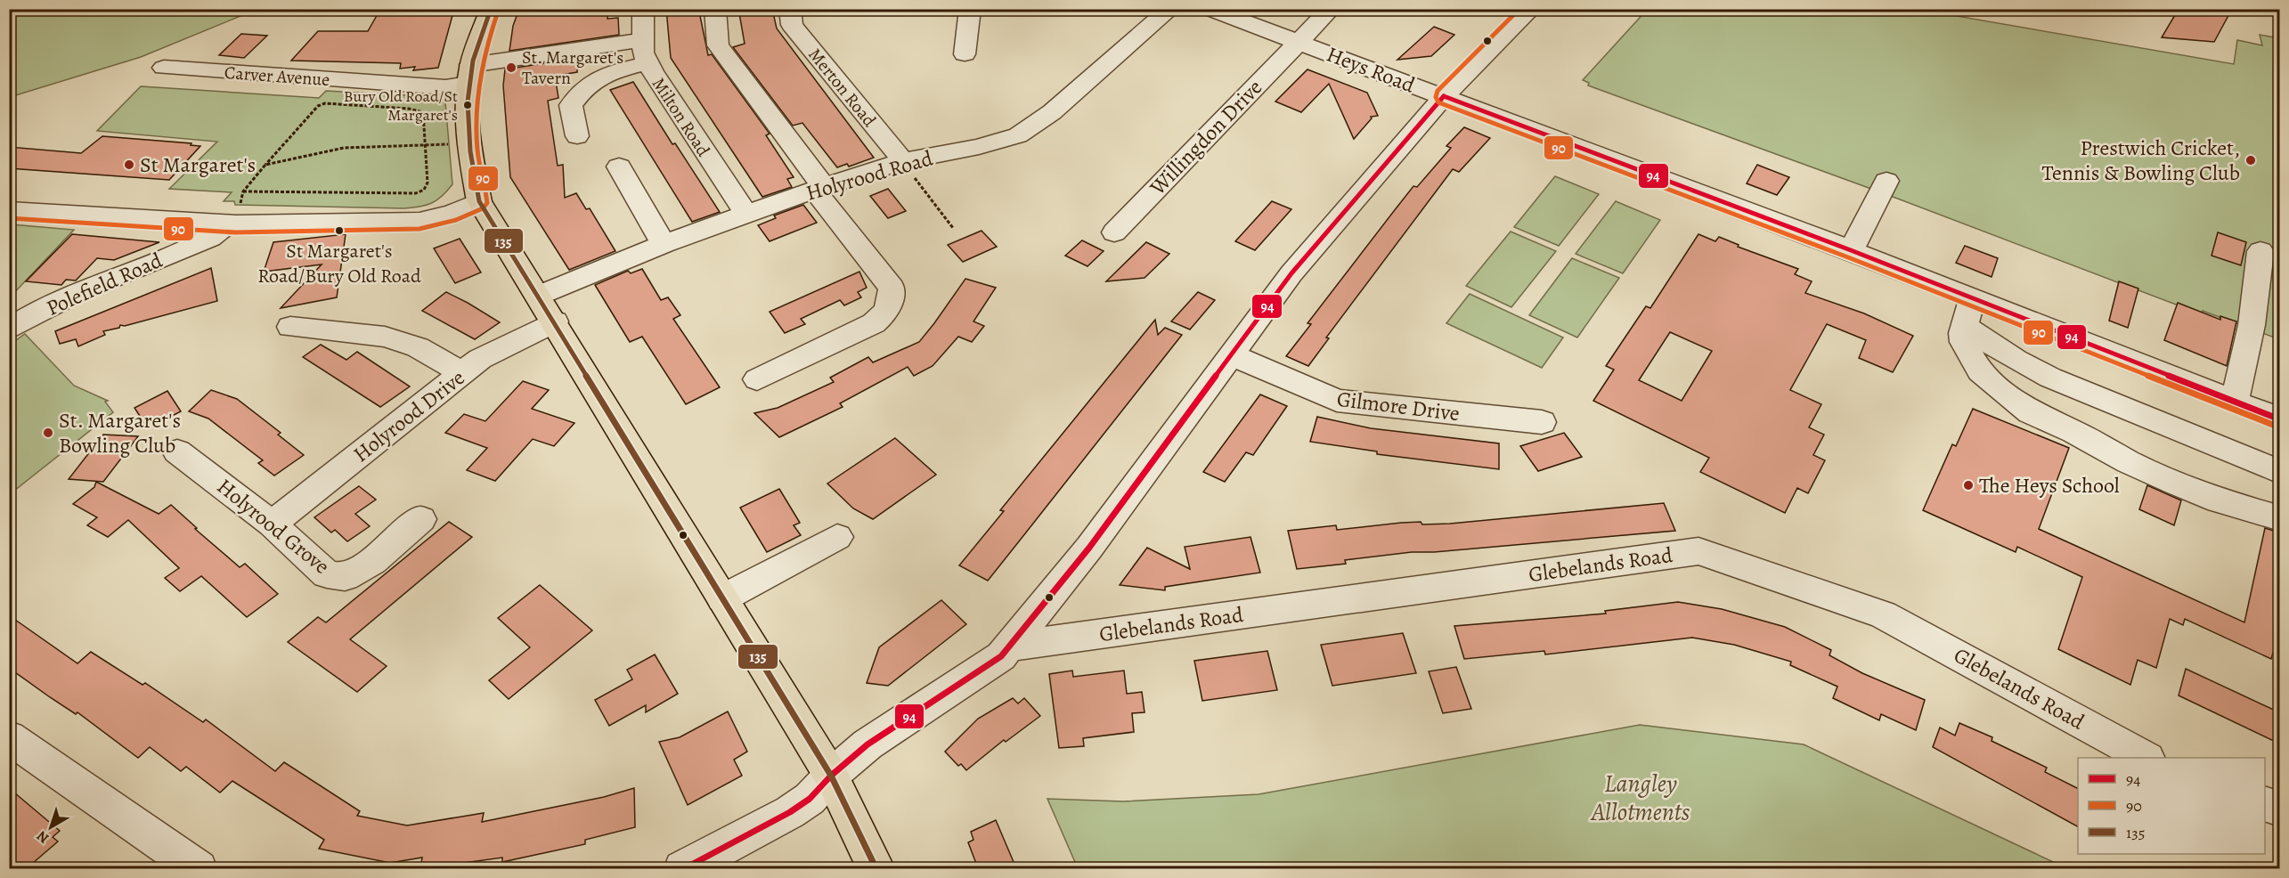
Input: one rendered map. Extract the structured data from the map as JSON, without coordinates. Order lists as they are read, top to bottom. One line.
{"streets":{"street":["Heys Road","Carver Avenue","Merton Road","Milton Road","Willingdon Drive","Holyrood Road","Polefield Road","Gilmore Drive","Holyrood Drive","Holyrood Grove","Glebelands Road"]},"crossings":[["Heys Road","Willingdon Drive"],["Carver Avenue","Milton Road"],["Merton Road","Holyrood Road"],["Milton Road","Holyrood Road"],["Holyrood Drive","Holyrood Grove"]],"parks":["Langley Allotments"],"places":["St. Margaret's Tavern","Bury Old Road/St Margaret's","Prestwich Cricket, Tennis & Bowling Club","St Margaret's","St Margaret's Road/Bury Old Road","St. Margaret's Bowling Club","The Heys School"],"lines":["transit line 90","transit line 135","transit line 94"],"legend":["94","90","135"],"north":"bottom left"}
